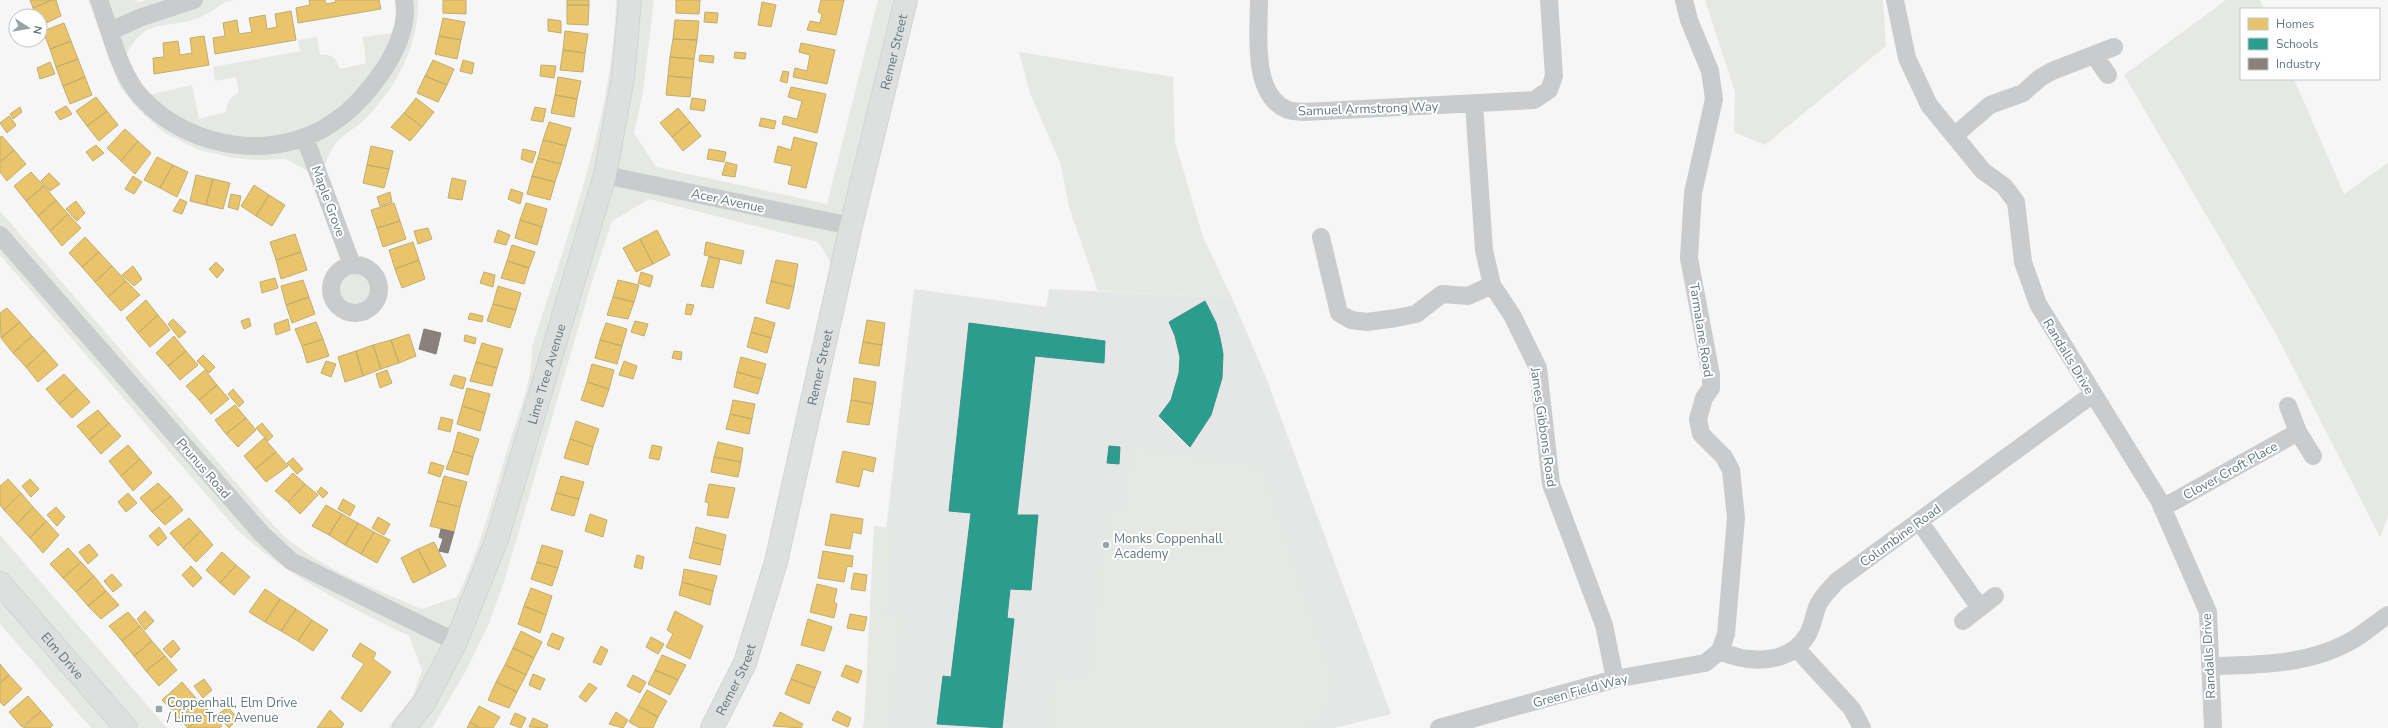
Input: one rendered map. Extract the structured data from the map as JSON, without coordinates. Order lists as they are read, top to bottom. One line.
{"streets":{"street":["Remer Street","Samuel Armstrong Way","Acer Avenue","Maple Grove","Tarmalane Road","Randalls Drive","Lime Tree Avenue","James Gibbons Road","Prunus Road","Clover Croft Place","Columbine Road","Elm Drive","Green Field Way"]},"crossings":[["Remer Street","Acer Avenue"],["Samuel Armstrong Way","James Gibbons Road"],["Acer Avenue","Lime Tree Avenue"],["Tarmalane Road","Columbine Road"],["Tarmalane Road","Green Field Way"],["Randalls Drive","Clover Croft Place"],["Randalls Drive","Columbine Road"],["Lime Tree Avenue","Prunus Road"],["James Gibbons Road","Green Field Way"],["Columbine Road","Green Field Way"]],"places":{"other":["Monks Coppenhall Academy"],"transit":["Coppenhall, Elm Drive / Lime Tree Avenue"]},"legend":["Homes","Schools","Industry"],"north":"right"}
